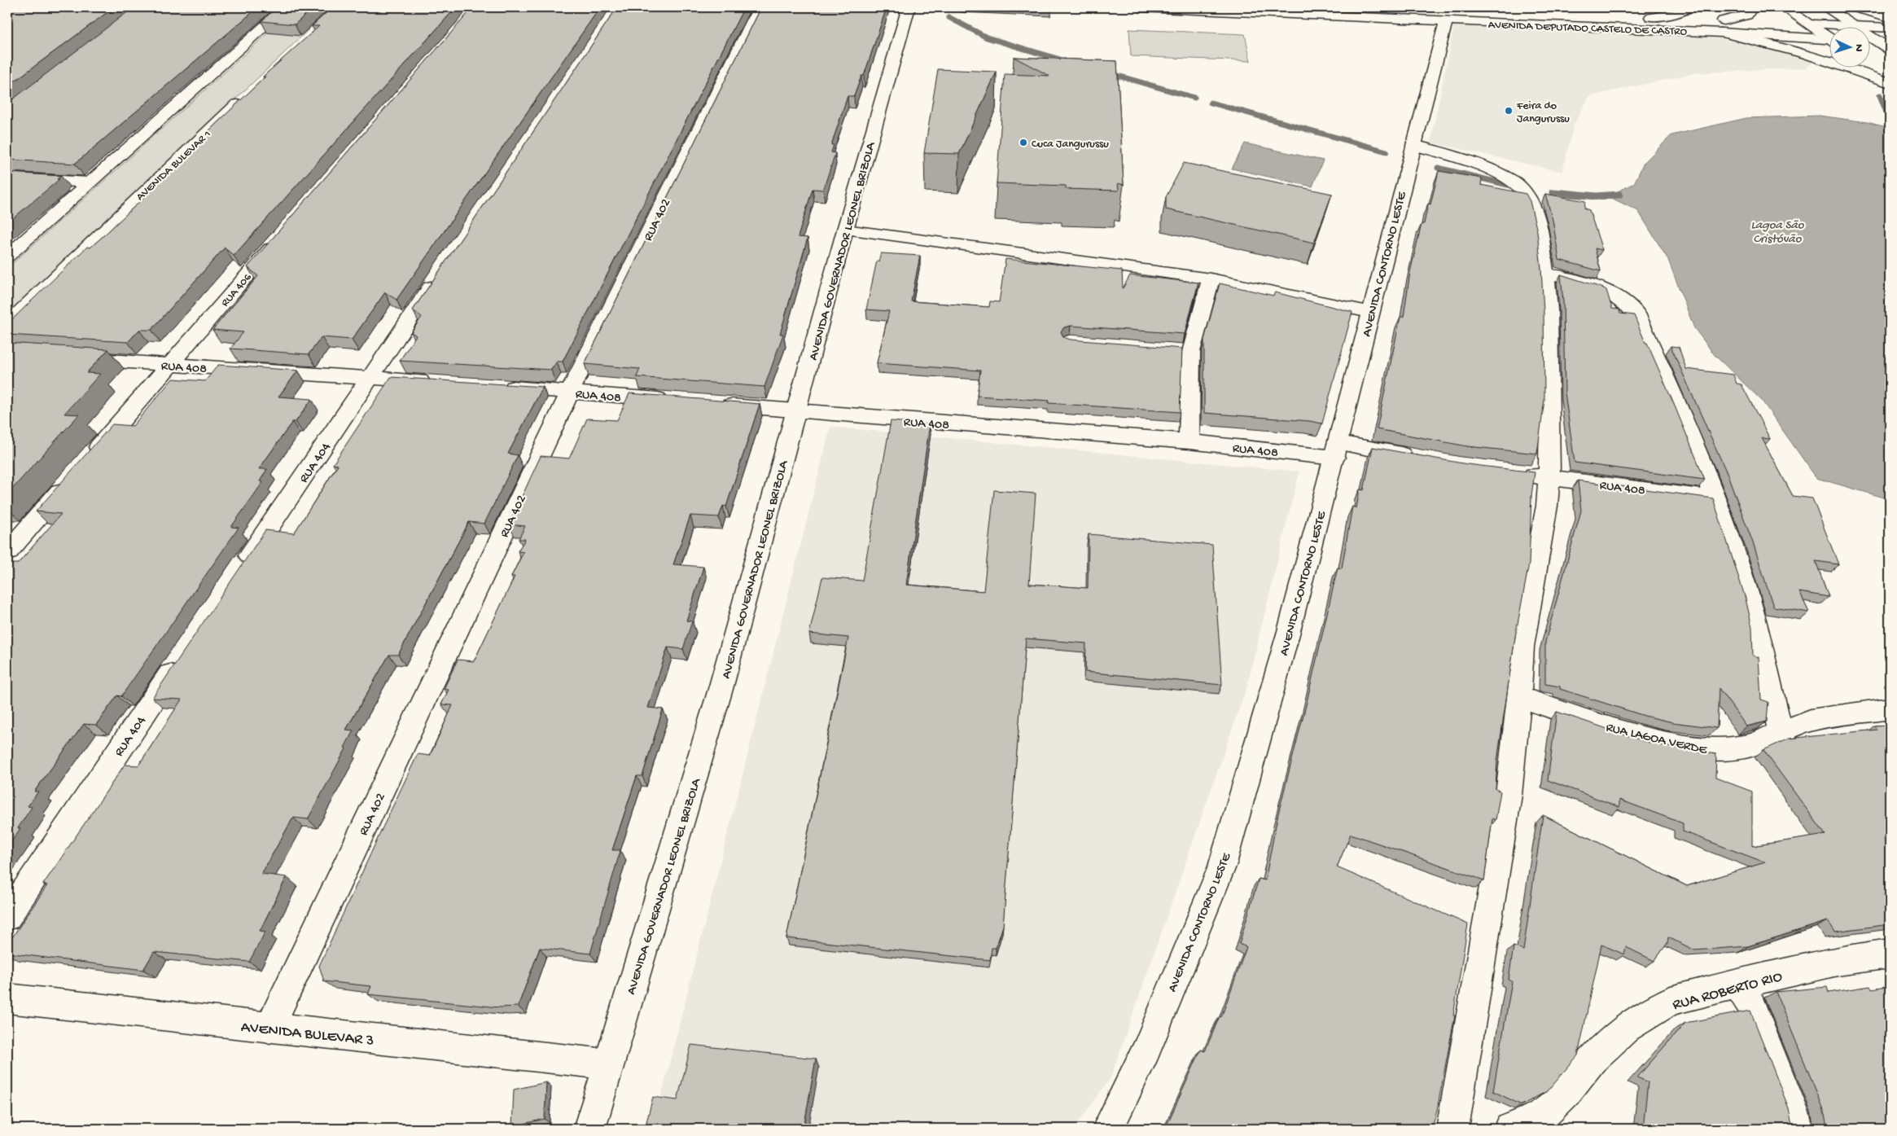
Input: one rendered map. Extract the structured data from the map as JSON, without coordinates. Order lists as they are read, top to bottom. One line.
{"streets":{"street":["AVENIDA DEPUTADO CASTELO DE CASTRO","AVENIDA BULEVAR 1","RUA 402","AVENIDA GOVERNADOR LEONEL BRIZOLA","AVENIDA CONTORNO LESTE","RUA 406","RUA 408","RUA 404","RUA LAGOA VERDE","RUA ROBERTO RIO","AVENIDA BULEVAR 3"]},"crossings":[["AVENIDA DEPUTADO CASTELO DE CASTRO","AVENIDA CONTORNO LESTE"],["RUA 402","RUA 408"],["RUA 402","AVENIDA BULEVAR 3"],["AVENIDA GOVERNADOR LEONEL BRIZOLA","RUA 408"],["AVENIDA GOVERNADOR LEONEL BRIZOLA","AVENIDA BULEVAR 3"],["AVENIDA CONTORNO LESTE","RUA 408"],["RUA 406","RUA 408"],["RUA 408","RUA 404"]],"water":["Lagoa São Cristóvão"],"places":["Feira do Jangurussu","Cuca Jangurussu"],"north":"right"}
